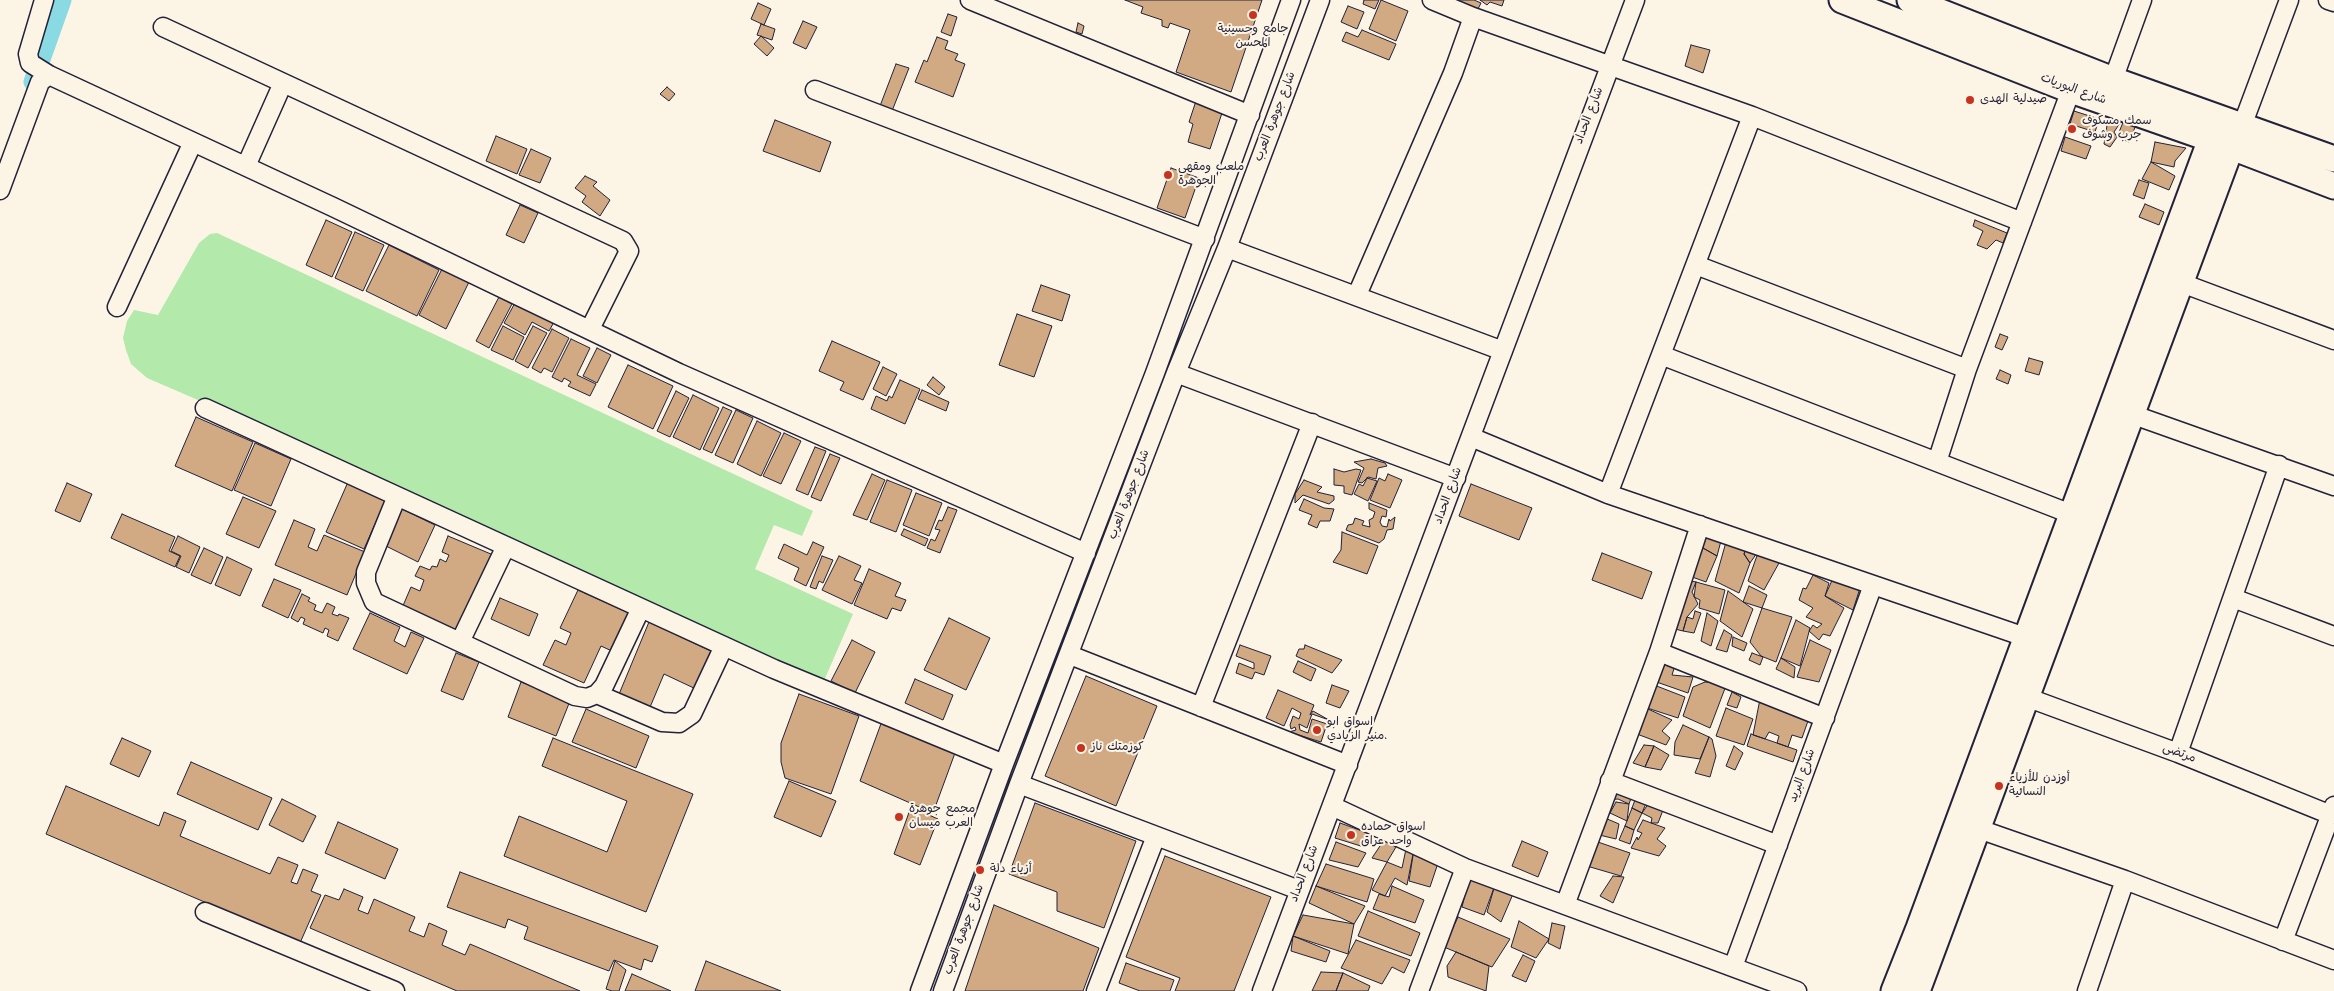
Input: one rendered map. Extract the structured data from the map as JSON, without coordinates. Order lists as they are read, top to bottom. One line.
{"streets":{"street":["شارع البوريات","شارع الحداد","شارع جوهرة العرب","مرتضى","شارع البريد"]},"places":["جامع وحسينية المحسن","صيدلية الهدى","سمك مسكوف جرب وشوف","ملعب ومقهى الجوهرة","اسواق ابو منير الزيادي.","كوزمتك ناز","أوزدن للأزياء النسائية","مجمع جوهرة العرب ميسان","اسواق حماده واحد عراق","أزياء دلة"]}
